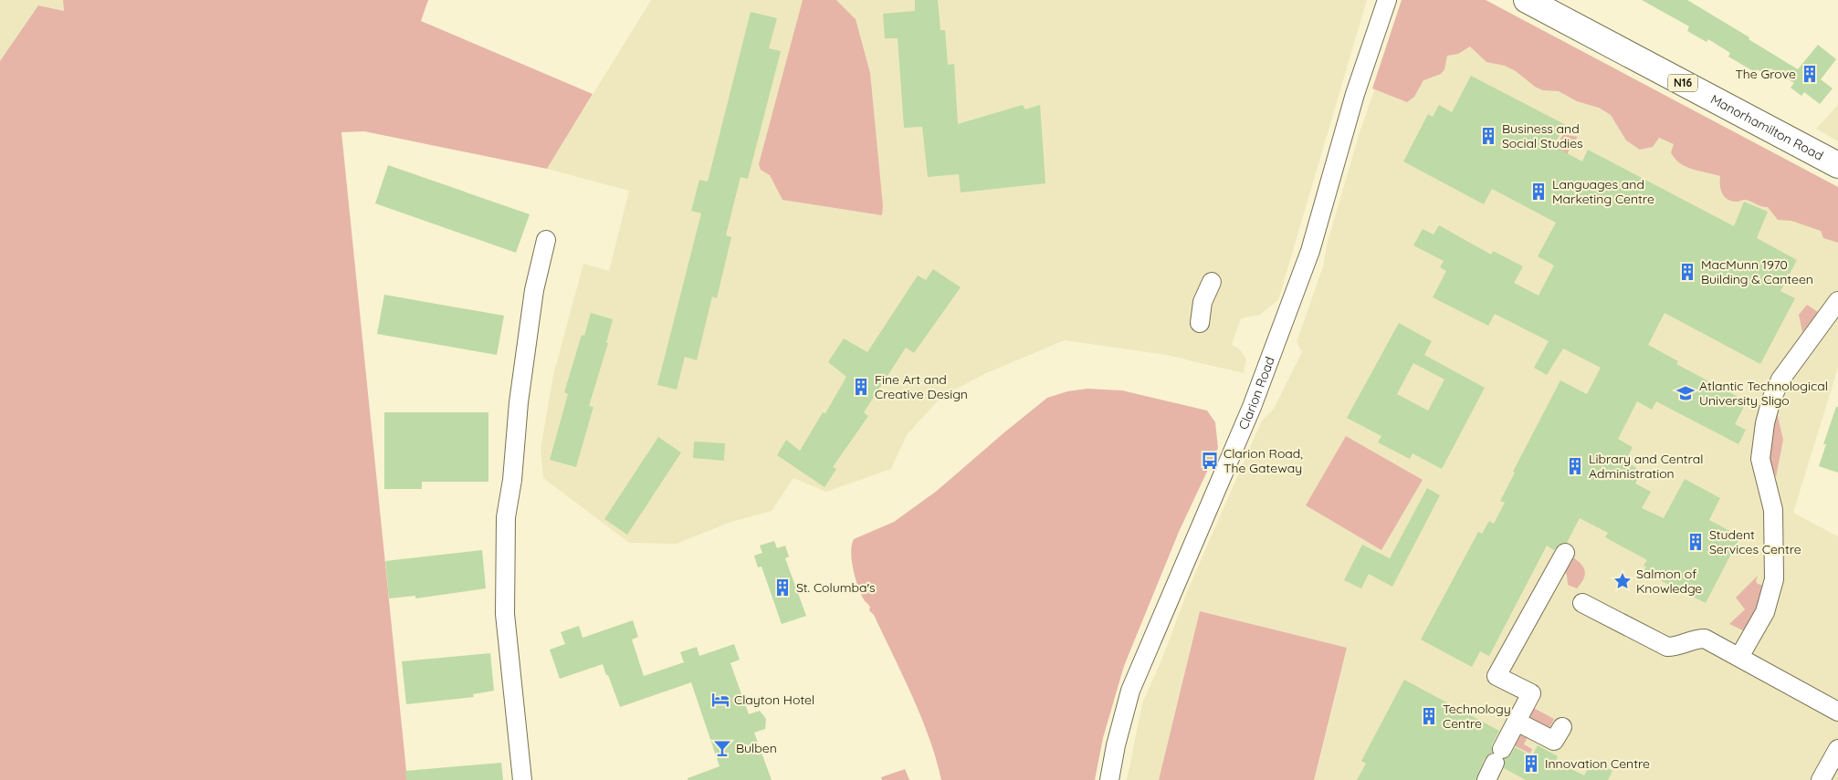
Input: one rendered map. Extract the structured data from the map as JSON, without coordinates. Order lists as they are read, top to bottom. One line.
{"streets":{"highway":["N16","Manorhamilton Road"],"street":["Clarion Road"]},"places":{"building":["The Grove","Business and Social Studies","Languages and Marketing Centre","MacMunn 1970 Building & Canteen","Fine Art and Creative Design","Library and Central Administration","Student Services Centre","St. Columba's","Technology Centre","Innovation Centre"],"school or university":["Atlantic Technological University Sligo"],"bus stop":["Clarion Road, The Gateway"],"place":["Salmon of Knowledge"],"hotel":["Clayton Hotel"],"bar":["Bulben"]}}
